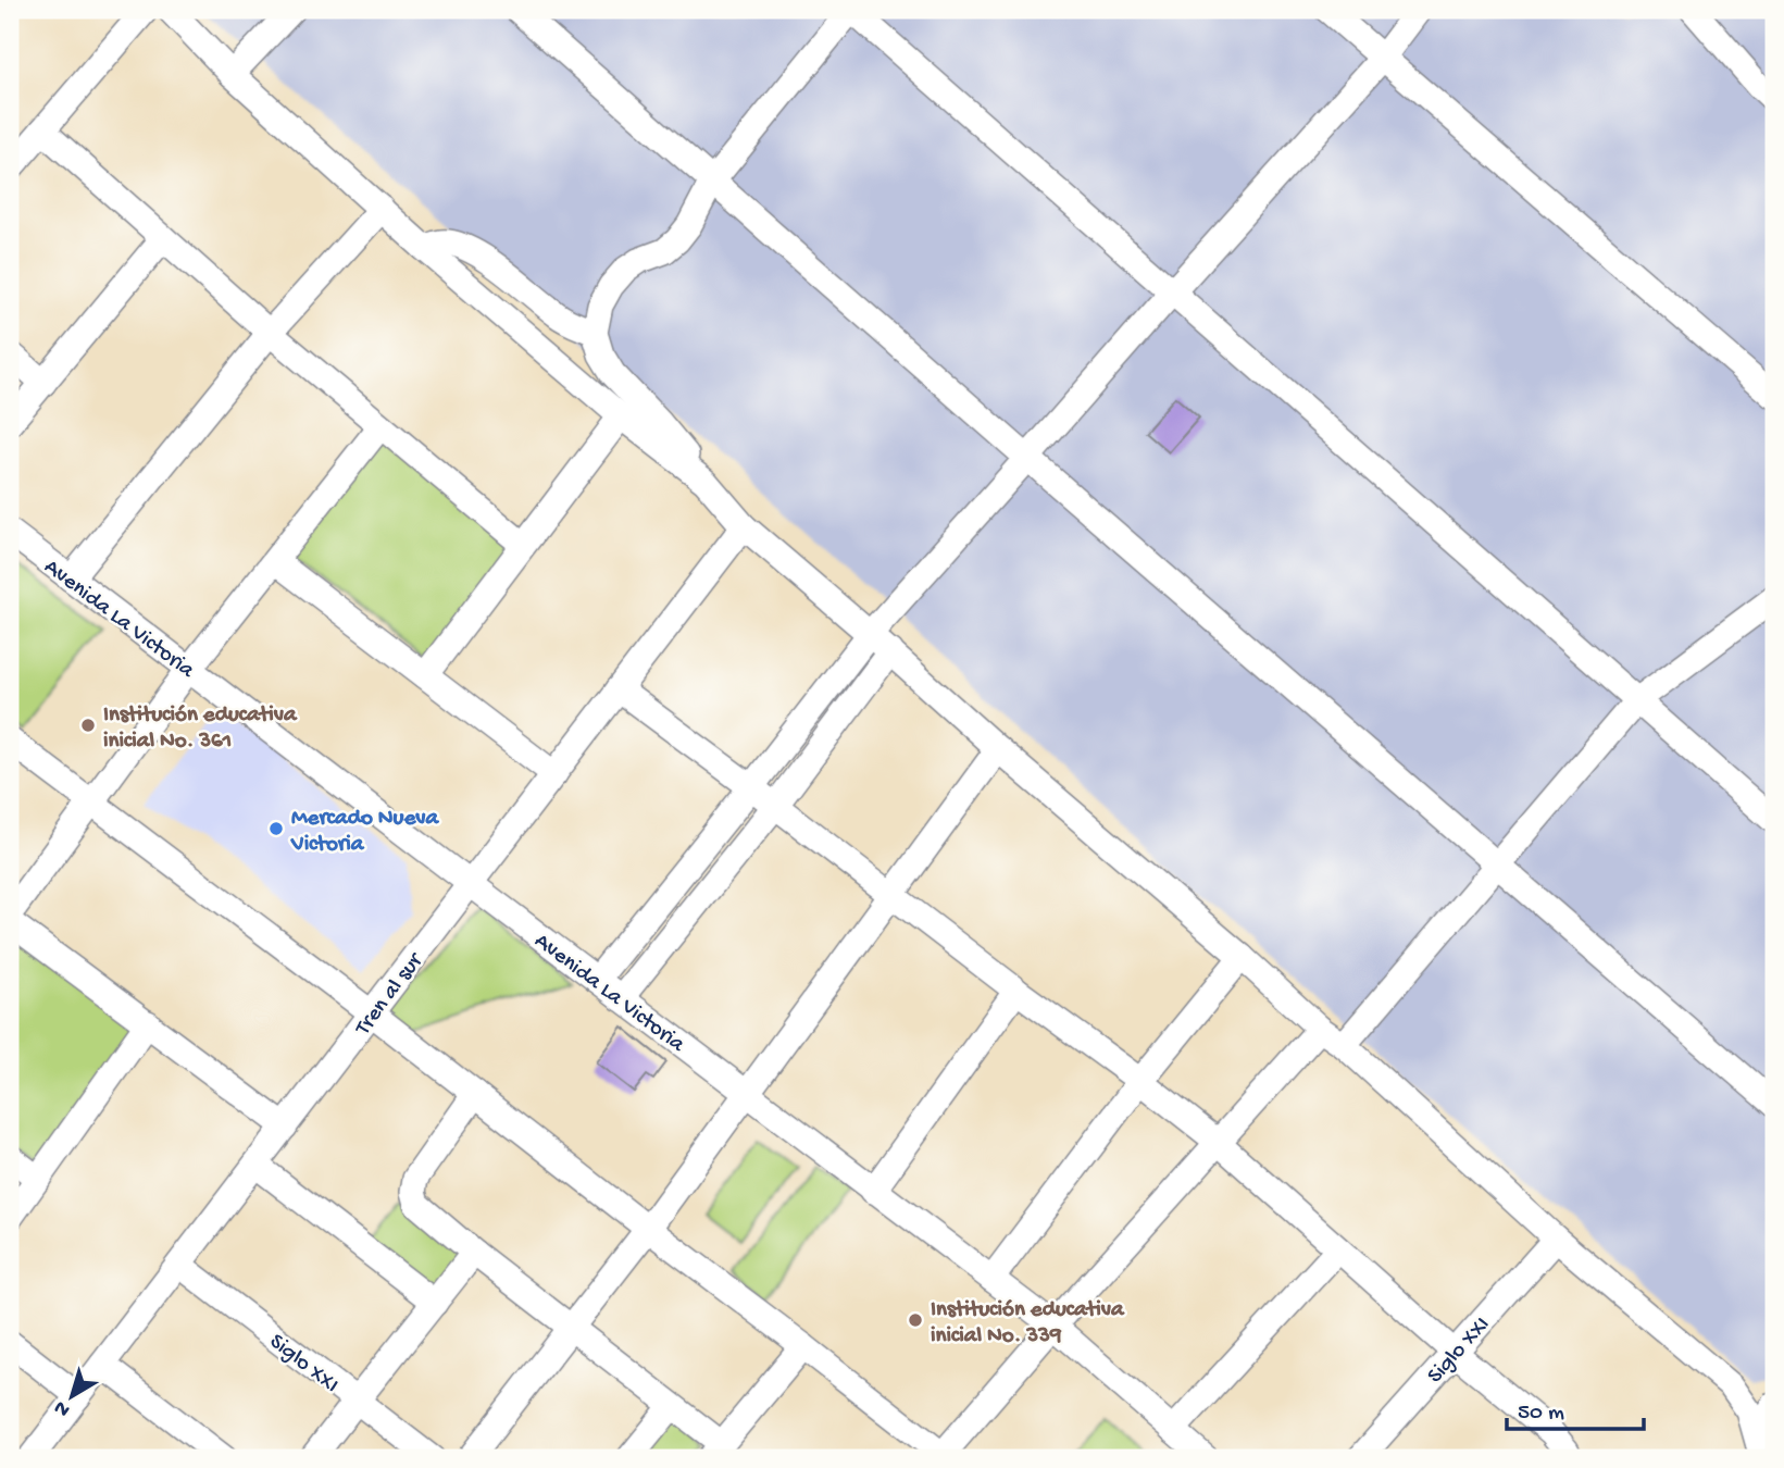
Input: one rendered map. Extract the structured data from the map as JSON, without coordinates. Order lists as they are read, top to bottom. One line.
{"streets":{"street":["Avenida La Victoria","Tren al sur","Siglo XXI"]},"crossings":[["Avenida La Victoria","Tren al sur"],["Tren al sur","Siglo XXI"]],"places":["Institución educativa inicial No. 361","Mercado Nueva Victoria","Institución educativa inicial No. 339"],"scale_bar":"50 m","north":"bottom left"}
